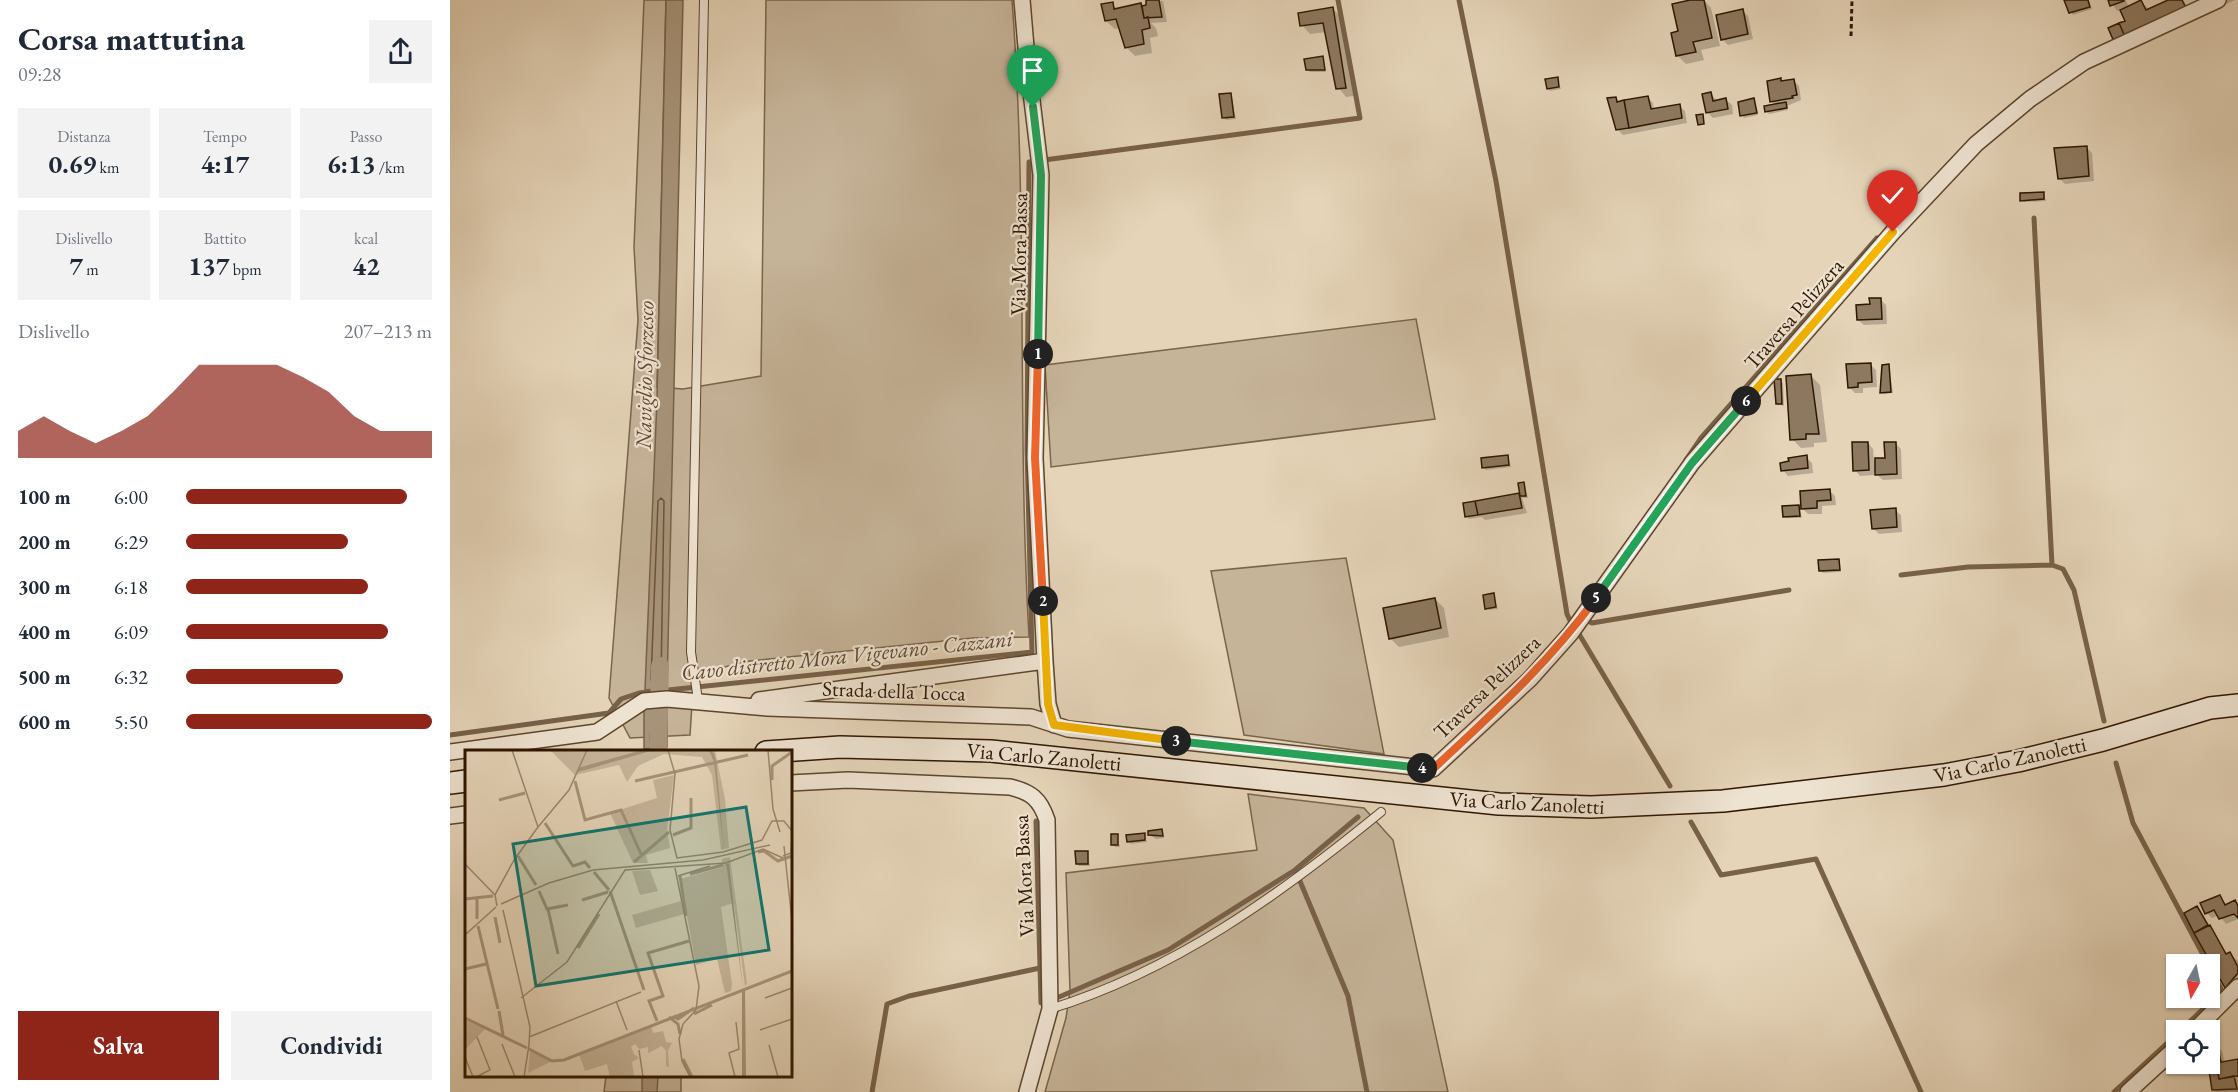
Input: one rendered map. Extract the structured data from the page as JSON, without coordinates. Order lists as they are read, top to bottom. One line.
{"streets":{"main road":["Via Carlo Zanoletti"],"street":["Via Mora Bassa","Traversa Pelizzera","Strada della Tocca"]},"crossings":[["Via Mora Bassa","Traversa Pelizzera"],["Via Mora Bassa","Strada della Tocca"],["Traversa Pelizzera","Strada della Tocca"]],"water":["Naviglio Sforzesco","Cavo distretto Mora Vigevano - Cazzani"],"north":"bottom","page":{"heading":["Corsa mattutina","09:28"],"stats":[["Distanza","0.69 km"],["Tempo","4:17"],["Passo","6:13 /km"],["Dislivello","7 m"],["Battito","137 bpm"],["kcal","42"]],"chart":["Dislivello","207–213 m"],"pins":["1","6","5","2","3","4"],"list":[{"name":"100 m","note":"6:00"},{"name":"200 m","note":"6:29"},{"name":"300 m","note":"6:18"},{"name":"400 m","note":"6:09"},{"name":"500 m","note":"6:32"},{"name":"600 m","note":"5:50"}],"buttons":["Salva","Condividi"]}}
